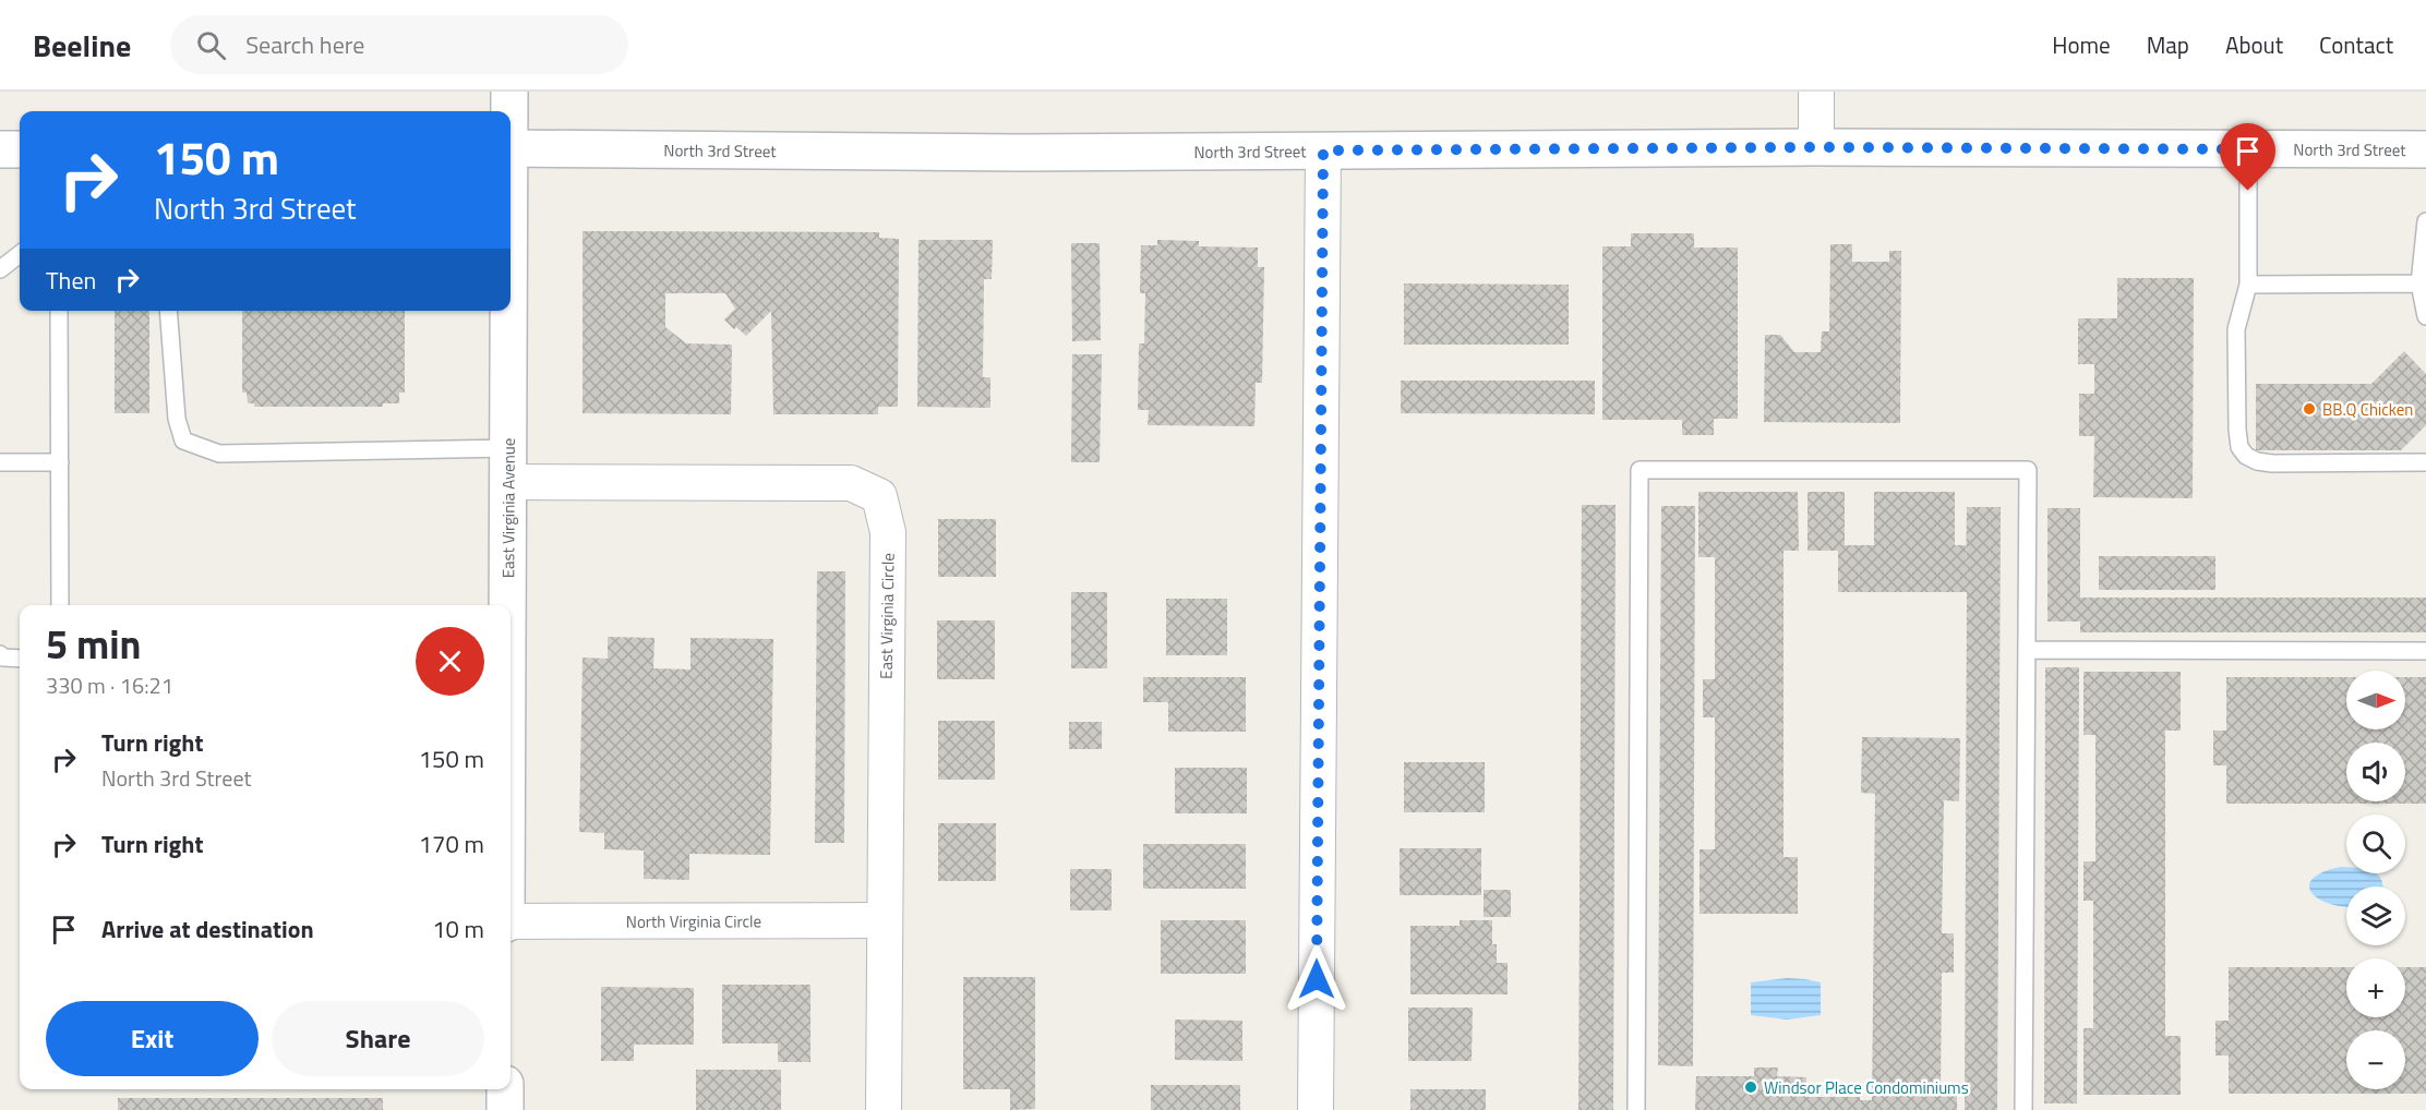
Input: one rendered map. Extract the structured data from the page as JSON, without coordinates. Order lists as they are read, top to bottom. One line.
{"streets":{"street":["North 3rd Street","East Virginia Avenue","East Virginia Circle","North Virginia Circle"]},"crossings":[["East Virginia Avenue","East Virginia Circle"],["East Virginia Circle","North Virginia Circle"]],"places":["BB.Q Chicken","Windsor Place Condominiums"],"north":"right","page":{"header":"Beeline","search":"Search here","nav":["Home","Map","About","Contact"],"turn":["150 m","North 3rd Street"],"then":"Then","heading":["5 min","330 m · 16:21"],"map_buttons":["+","−"],"list":[{"name":"Turn right","note":"North 3rd Street","value":"150 m"},{"name":"Turn right","value":"170 m"},{"name":"Arrive at destination","value":"10 m"}],"buttons":["Exit","Share"]}}
